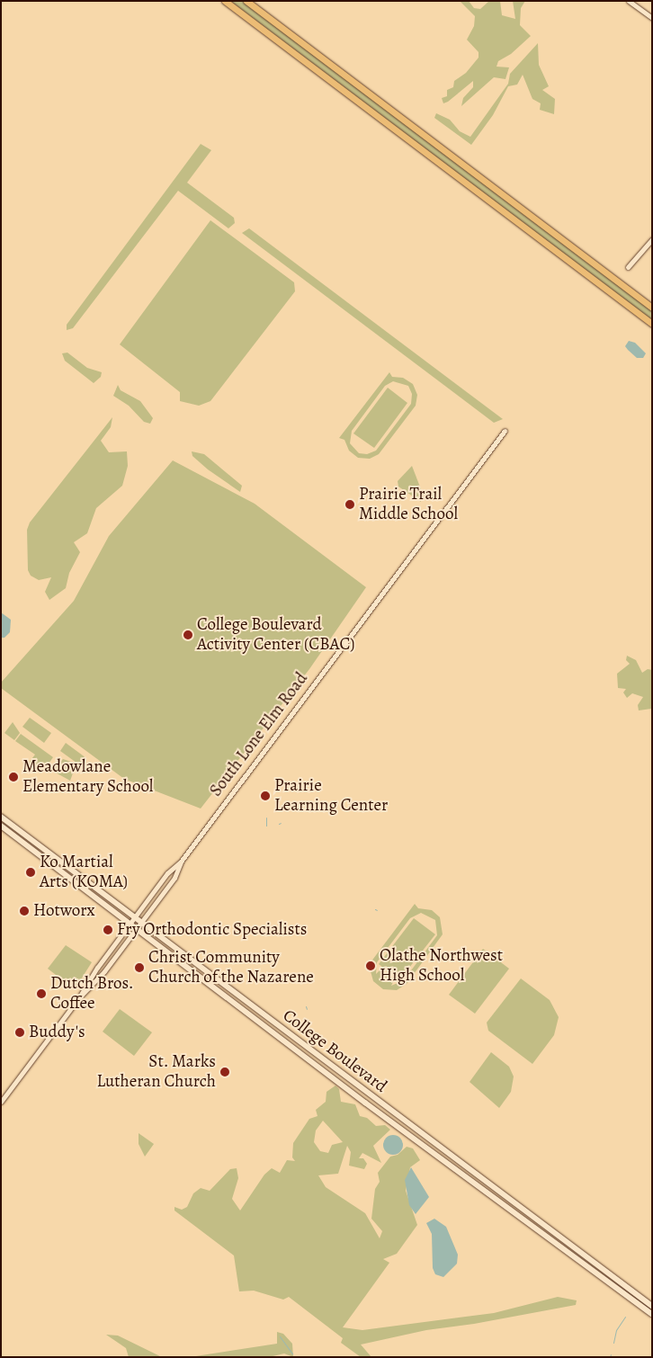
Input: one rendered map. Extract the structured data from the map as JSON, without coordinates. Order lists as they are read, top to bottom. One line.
{"streets":{"main road":["College Boulevard"],"street":["South Lone Elm Road"]},"crossings":[["South Lone Elm Road","College Boulevard"]],"places":["Prairie Trail Middle School","College Boulevard Activity Center (CBAC)","Meadowlane Elementary School","Prairie Learning Center","Ko Martial Arts (KOMA)","Hotworx","Fry Orthodontic Specialists","Olathe Northwest High School","Christ Community Church of the Nazarene","Dutch Bros. Coffee","Buddy's","St. Marks Lutheran Church"]}
